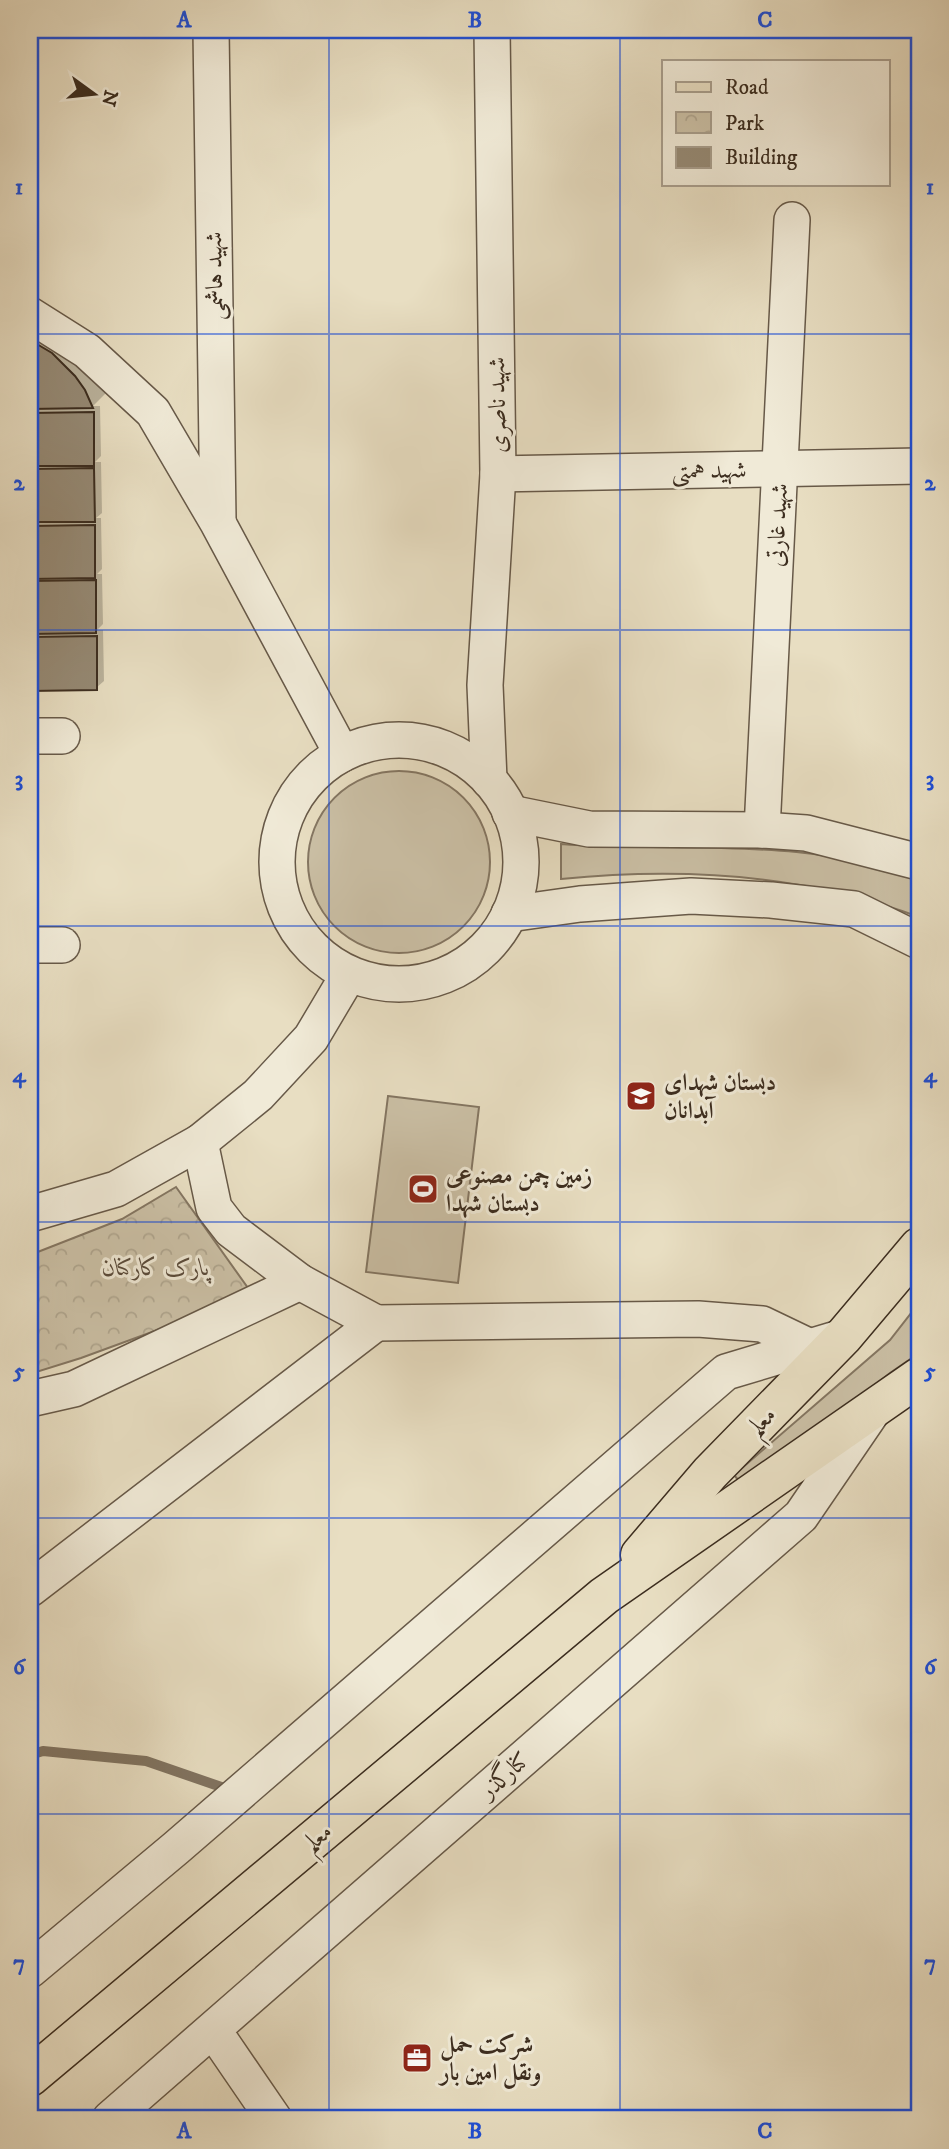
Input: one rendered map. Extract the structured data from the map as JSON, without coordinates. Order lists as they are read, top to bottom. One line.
{"streets":{"main road":["معلم"],"street":["شهید هاشمی","شهید ناصری","شهید همتی","شهید غارتی","کنارگذر"]},"crossings":[["شهید ناصری","شهید همتی"],["شهید همتی","شهید غارتی"],["معلم","کنارگذر"]],"parks":["پارک کارکنان"],"places":{"school or university":["دبستان شهدای آبدانان"],"sports":["زمین چمن مصنوعی دبستان شهدا"],"office":["شرکت حمل ونقل امین بار"]},"legend":["Road","Park","Building"],"north":"right","grid":{"columns":["A","B","C"],"rows":["1","2","3","4","5","6","7"]}}
